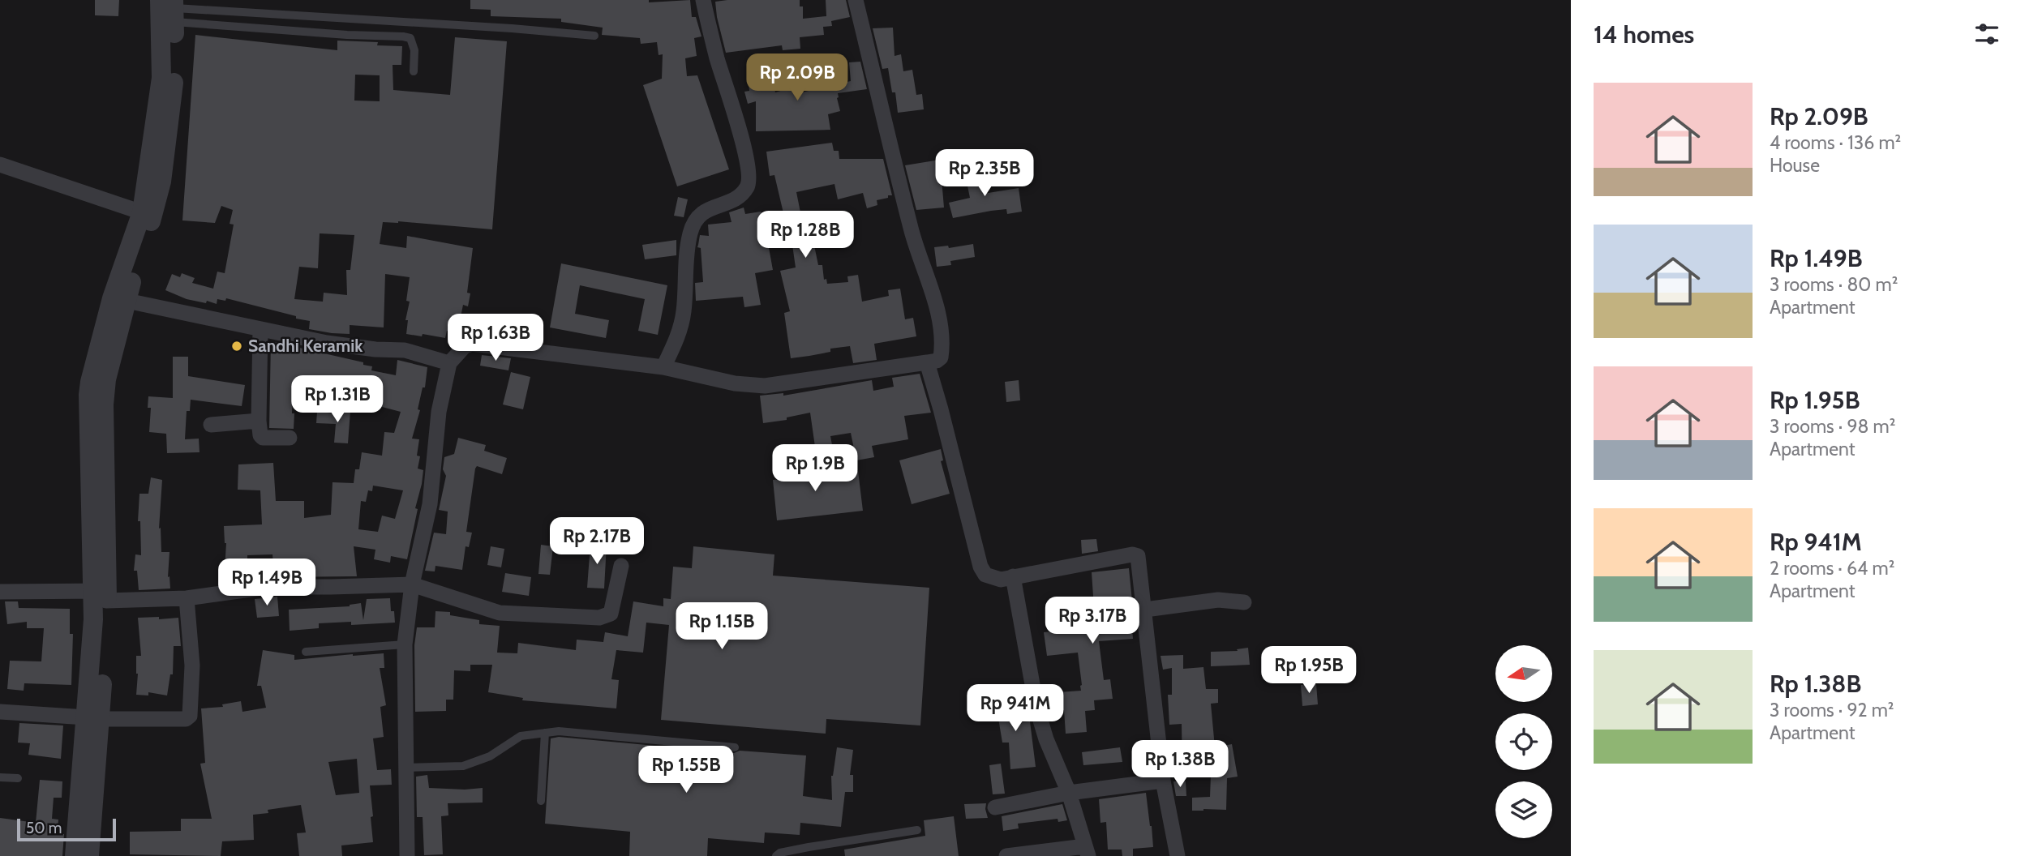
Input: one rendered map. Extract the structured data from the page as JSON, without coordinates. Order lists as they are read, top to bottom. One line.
{"places":["Sandhi Keramik"],"scale_bar":"50 m","north":"left","page":{"heading":"14 homes","price":["Rp 2.09B","Rp 2.35B","Rp 1.28B","Rp 1.63B","Rp 1.31B","Rp 1.9B","Rp 2.17B","Rp 1.49B","Rp 3.17B","Rp 1.15B","Rp 1.95B","Rp 941M","Rp 1.38B","Rp 1.55B"],"list":[{"name":"Rp 2.09B","note":"4 rooms · 136 m² · House"},{"name":"Rp 1.49B","note":"3 rooms · 80 m² · Apartment"},{"name":"Rp 1.95B","note":"3 rooms · 98 m² · Apartment"},{"name":"Rp 941M","note":"2 rooms · 64 m² · Apartment"},{"name":"Rp 1.38B","note":"3 rooms · 92 m² · Apartment"}],"scale":"50 m"}}
